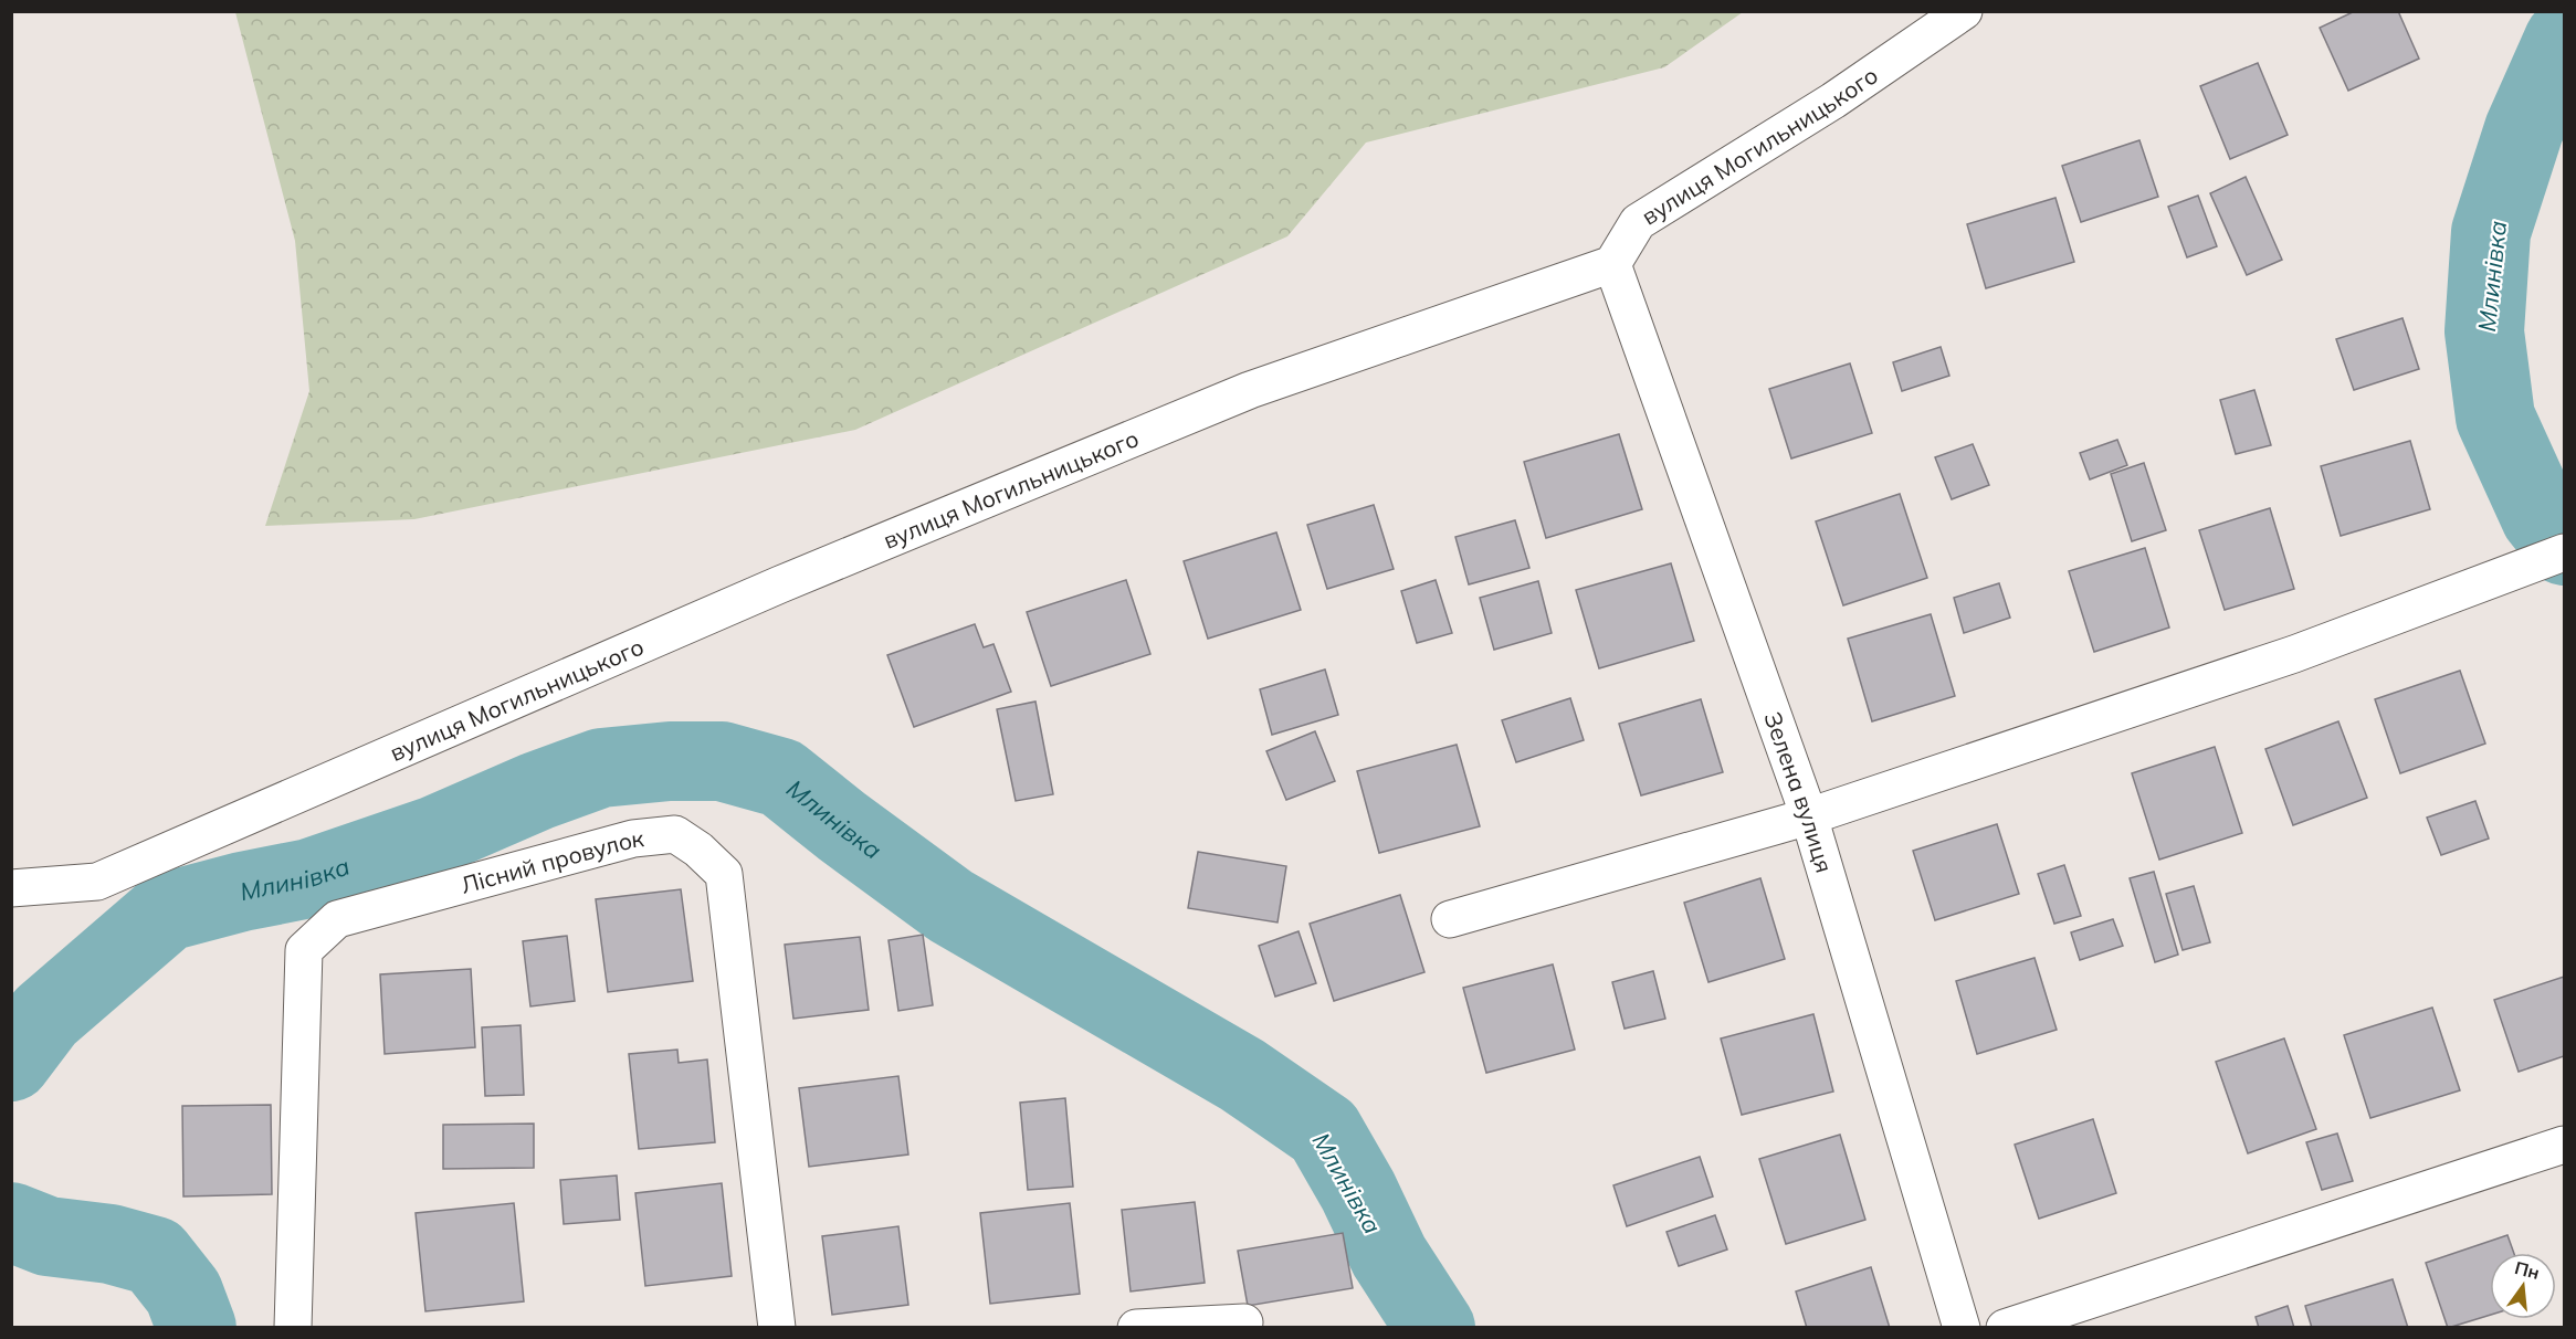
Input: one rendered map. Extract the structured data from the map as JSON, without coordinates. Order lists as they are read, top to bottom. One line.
{"streets":{"street":["вулиця Могильницького","Зелена вулиця","Лісний провулок"]},"crossings":[["вулиця Могильницького","Зелена вулиця"]],"water":["Млинівка"],"north":"top"}
